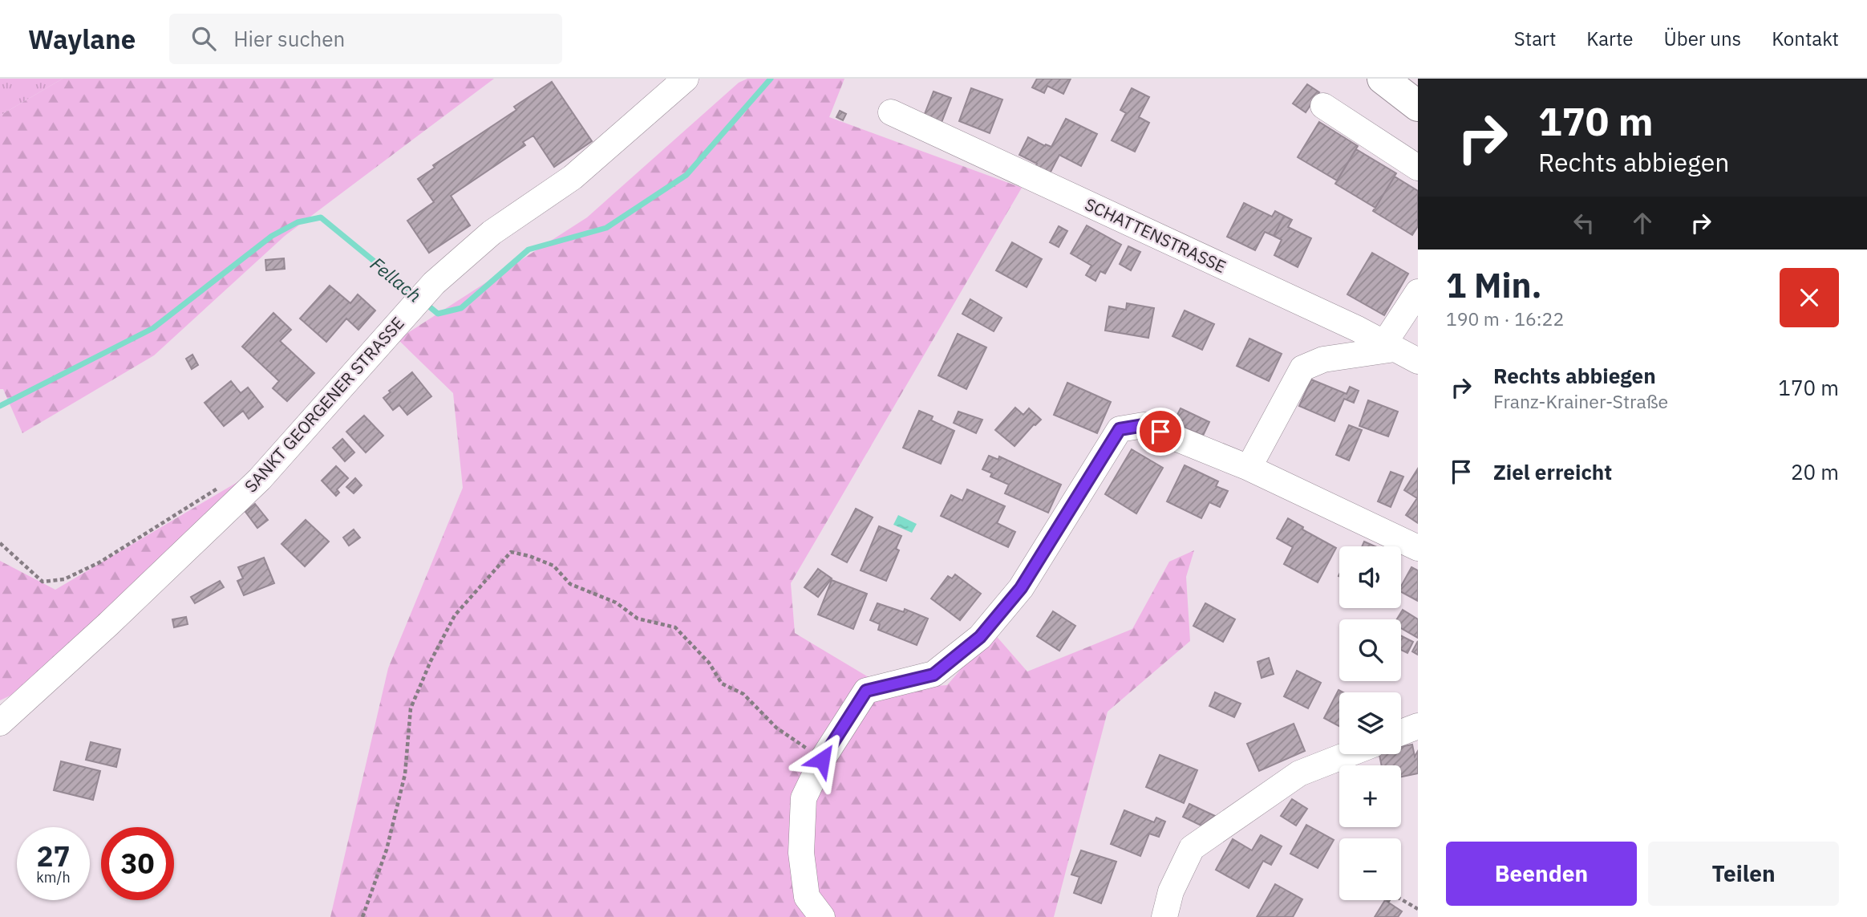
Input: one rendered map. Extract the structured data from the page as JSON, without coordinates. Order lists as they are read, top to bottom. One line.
{"streets":{"street":["SCHATTENSTRASSE","SANKT GEORGENER STRASSE"]},"water":["Fellach"],"page":{"header":"Waylane","search":"Hier suchen","nav":["Start","Karte","Über uns","Kontakt"],"turn":["170 m","Rechts abbiegen"],"heading":["1 Min.","190 m · 16:22"],"list":[{"name":"Rechts abbiegen","note":"Franz-Krainer-Straße","value":"170 m"},{"name":"Ziel erreicht","value":"20 m"}],"map_buttons":["+","−"],"speed":"27 km/h","limit":"30","buttons":["Beenden","Teilen"]}}
